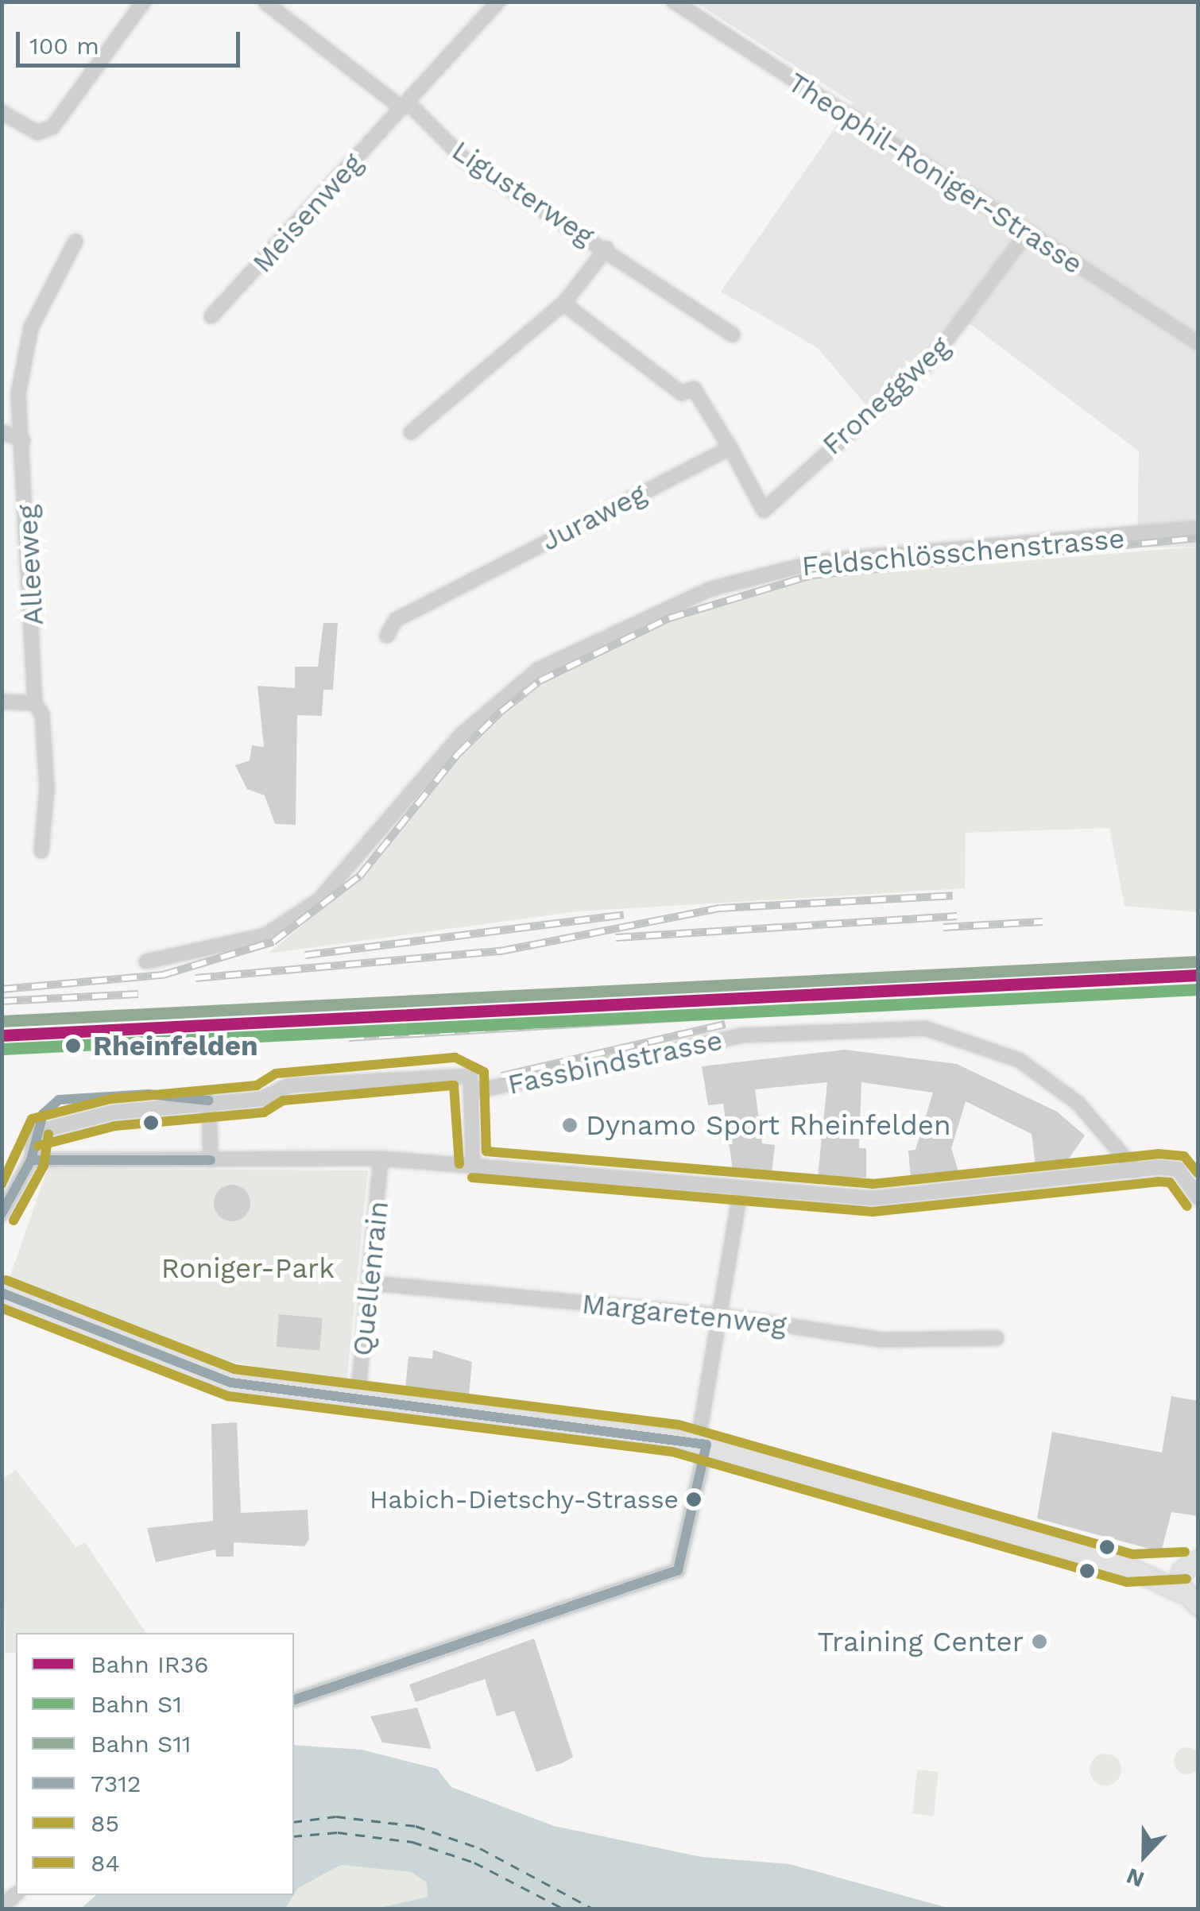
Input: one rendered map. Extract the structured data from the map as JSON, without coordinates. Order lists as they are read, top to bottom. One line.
{"streets":{"street":["Theophil-Roniger-Strasse","Ligusterweg","Meisenweg","Froneggweg","Juraweg","Feldschlösschenstrasse","Alleeweg","Fassbindstrasse","Quellenrain","Margaretenweg"]},"crossings":[["Theophil-Roniger-Strasse","Froneggweg"],["Ligusterweg","Meisenweg"],["Froneggweg","Juraweg"],["Quellenrain","Margaretenweg"]],"parks":["Roniger-Park"],"places":["Rheinfelden","Dynamo Sport Rheinfelden","Habich-Dietschy-Strasse","Training Center"],"lines":["rail line S11","rail line IR36","rail line S1","transit line 84","transit line 85","transit line 7312"],"legend":["Bahn IR36","Bahn S1","Bahn S11","7312","85","84"],"scale_bar":"100 m","north":"bottom"}
